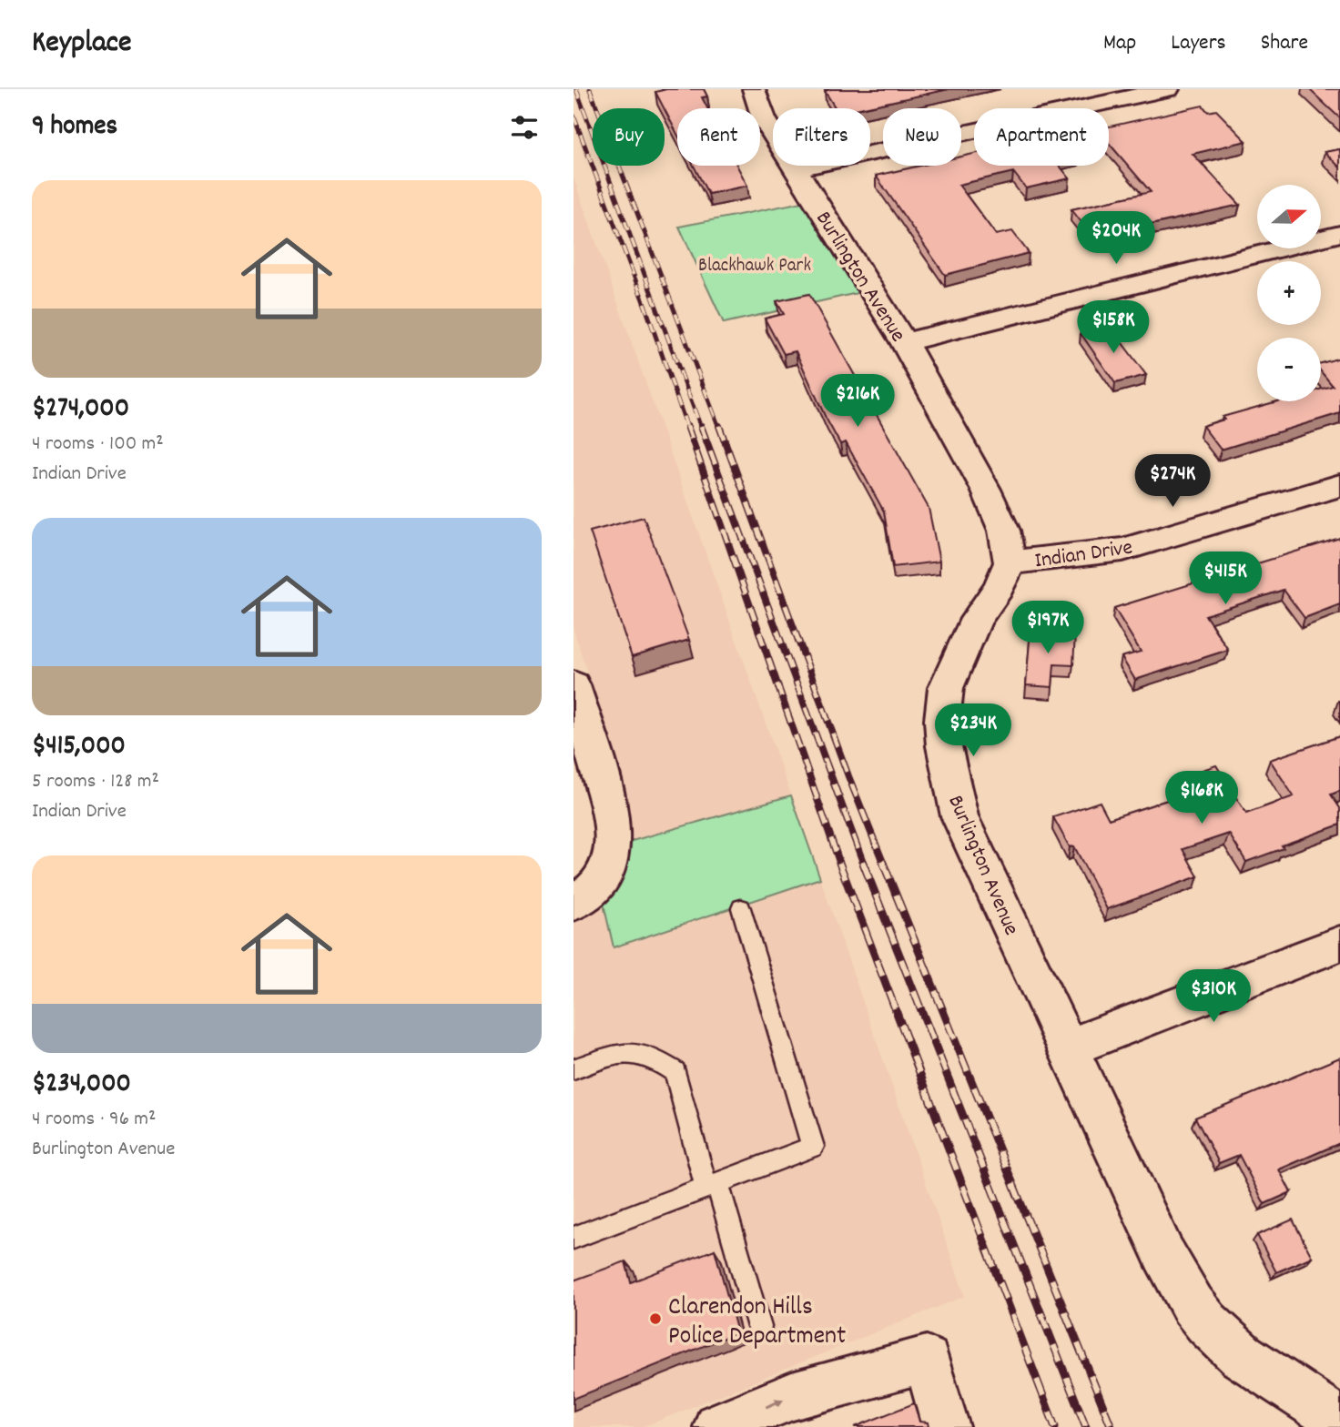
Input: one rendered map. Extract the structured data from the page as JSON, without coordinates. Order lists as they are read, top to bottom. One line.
{"streets":{"street":["Burlington Avenue","Indian Drive"]},"crossings":[["Burlington Avenue","Indian Drive"]],"parks":["Blackhawk Park"],"places":["Clarendon Hills Police Department"],"north":"right","page":{"header":"Keyplace","nav":["Map","Layers","Share"],"heading":"9 homes","chip":["Buy","Rent","Filters","New","Apartment"],"list":[{"name":"$274,000","note":"4 rooms · 100 m² · Indian Drive"},{"name":"$415,000","note":"5 rooms · 128 m² · Indian Drive"},{"name":"$234,000","note":"4 rooms · 96 m² · Burlington Avenue"}],"map_buttons":["+","−"],"price":["$204K","$158K","$216K","$274K","$415K","$197K","$234K","$168K","$310K"]}}
